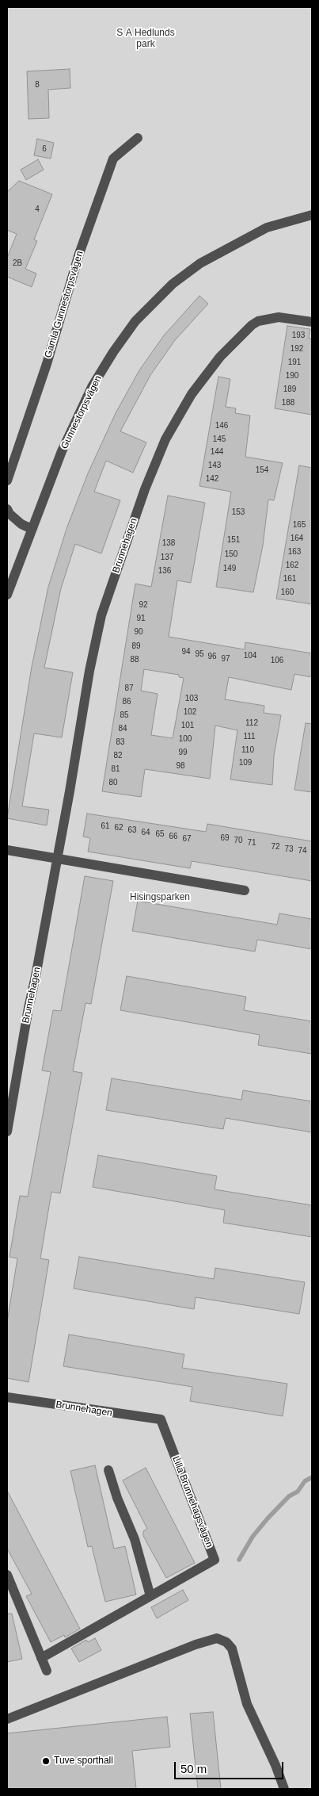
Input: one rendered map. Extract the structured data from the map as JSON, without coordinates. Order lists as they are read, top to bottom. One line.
{"streets":{"street":["Gamla Gunnestorpsvägen","Gunnestorpsvägen","Brunnehagen","Lilla Brunnehagsvägen"]},"crossings":[["Brunnehagen","Lilla Brunnehagsvägen"]],"parks":["S A Hedlunds park","Hisingsparken"],"places":["Tuve sporthall"],"house_numbers":["8","6","4","2B","193","192","191","190","189","188","146","145","144","143","154","142","153","165","164","151","138","163","150","137","162","149","136","161","160","92","91","90","89","94","95","104","96","97","88","106","87","103","86","102","85","112","101","84","111","100","83","110","99","82","109","98","81","80","61","62","63","64","65","66","69","67","70","71","72","73","74"],"scale_bar":"50 m"}
